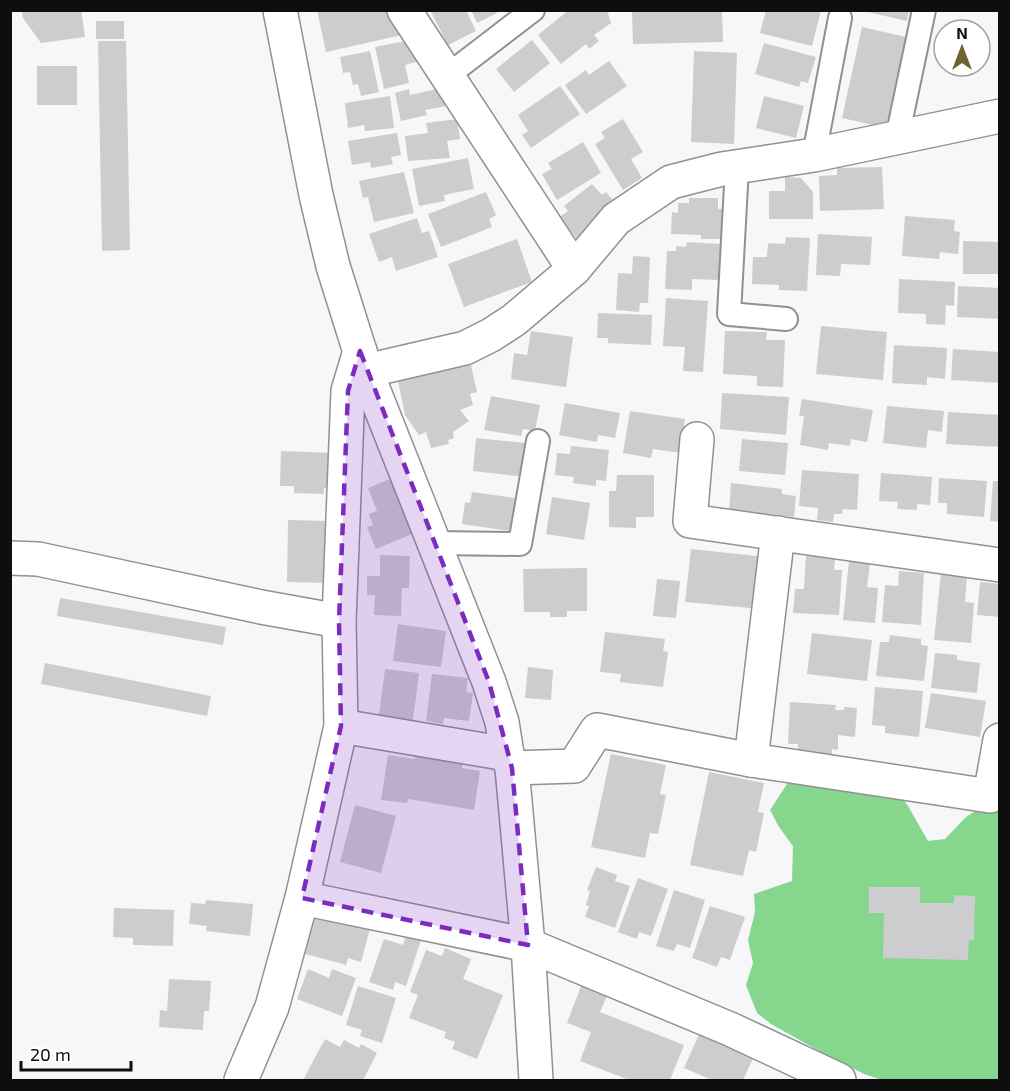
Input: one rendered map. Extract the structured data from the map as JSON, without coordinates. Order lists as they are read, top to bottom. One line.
{"scale_bar":"20 m","north":"top"}
